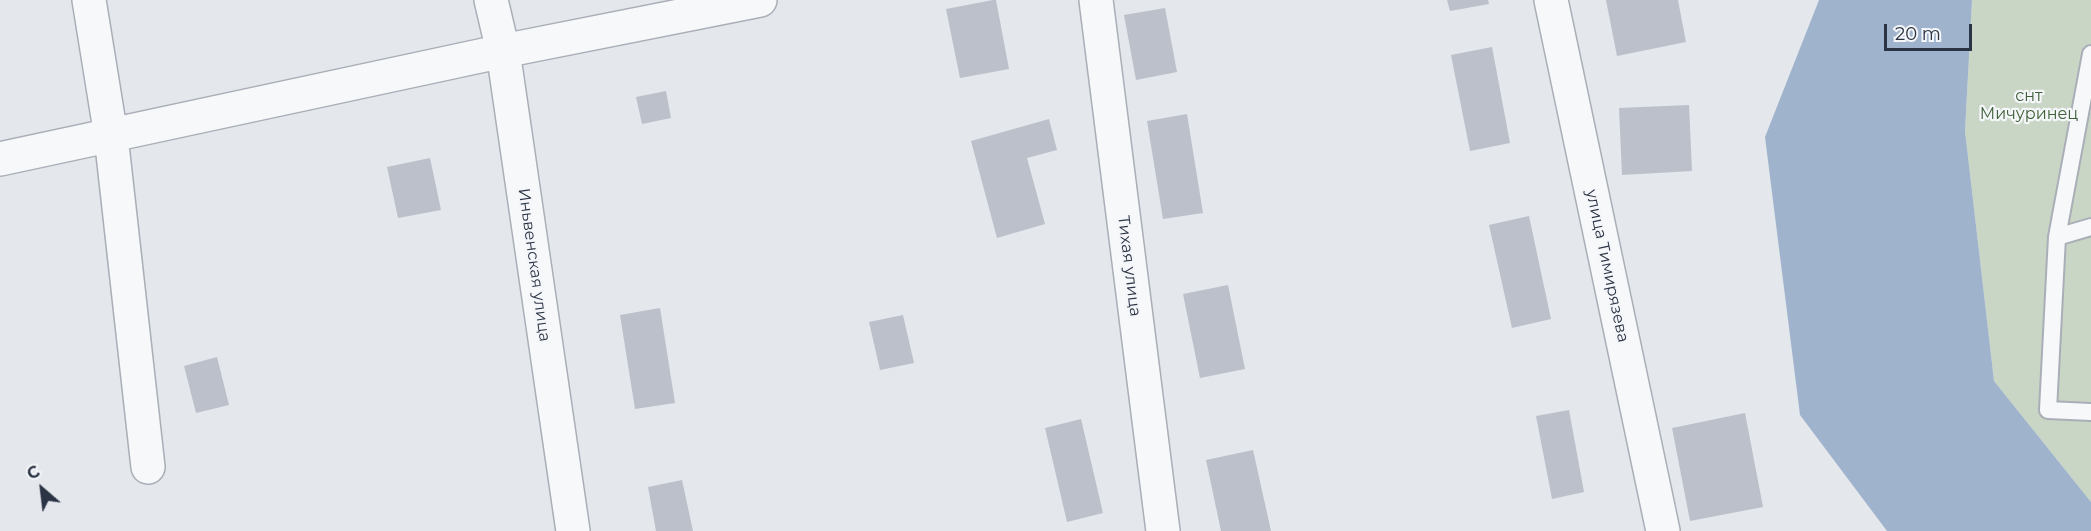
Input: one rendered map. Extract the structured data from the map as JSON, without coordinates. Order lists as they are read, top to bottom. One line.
{"streets":{"street":["Иньвенская улица","Тихая улица","улица Тимирязева"]},"parks":["снт Мичуринец"],"scale_bar":"20 m","north":"top left"}
